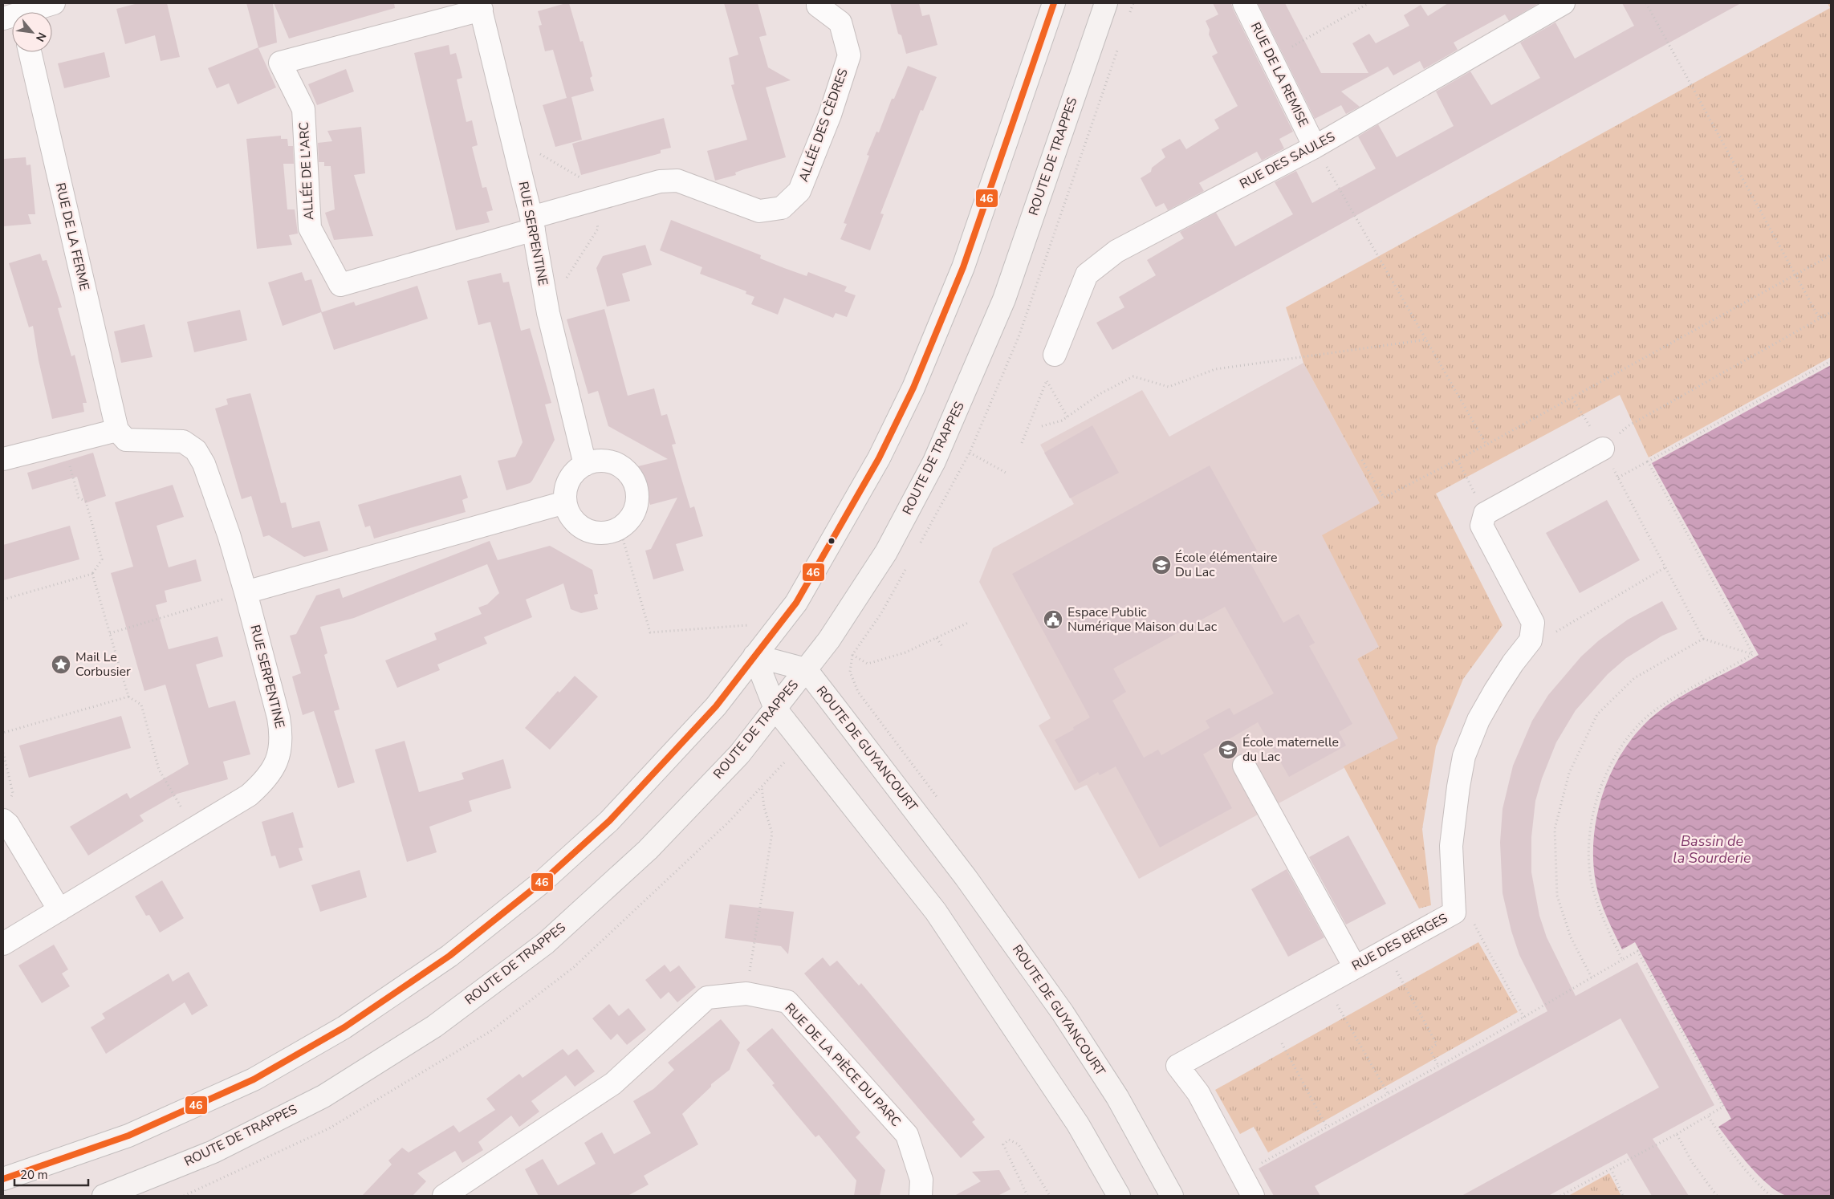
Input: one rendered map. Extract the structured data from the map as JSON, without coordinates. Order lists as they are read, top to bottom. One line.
{"streets":{"main road":["ROUTE DE TRAPPES","ROUTE DE GUYANCOURT"],"street":["RUE DE LA REMISE","ALLÉE DES CÈDRES","RUE DES SAULES","ALLÉE DE L'ARC","RUE SERPENTINE","RUE DE LA FERME","RUE DES BERGES","RUE DE LA PIÈCE DU PARC"]},"crossings":[["RUE DE LA REMISE","RUE DES SAULES"],["ALLÉE DES CÈDRES","ALLÉE DE L'ARC"],["ALLÉE DES CÈDRES","RUE SERPENTINE"],["ROUTE DE TRAPPES","ROUTE DE GUYANCOURT"],["ALLÉE DE L'ARC","RUE SERPENTINE"],["RUE SERPENTINE","RUE DE LA FERME"]],"water":["Bassin de la Sourderie"],"places":{"school or university":["École élémentaire Du Lac","École maternelle du Lac"],"public building":["Espace Public Numérique Maison du Lac"],"place":["Mail Le Corbusier"]},"lines":["transit line 46"],"scale_bar":"20 m","north":"bottom right"}
